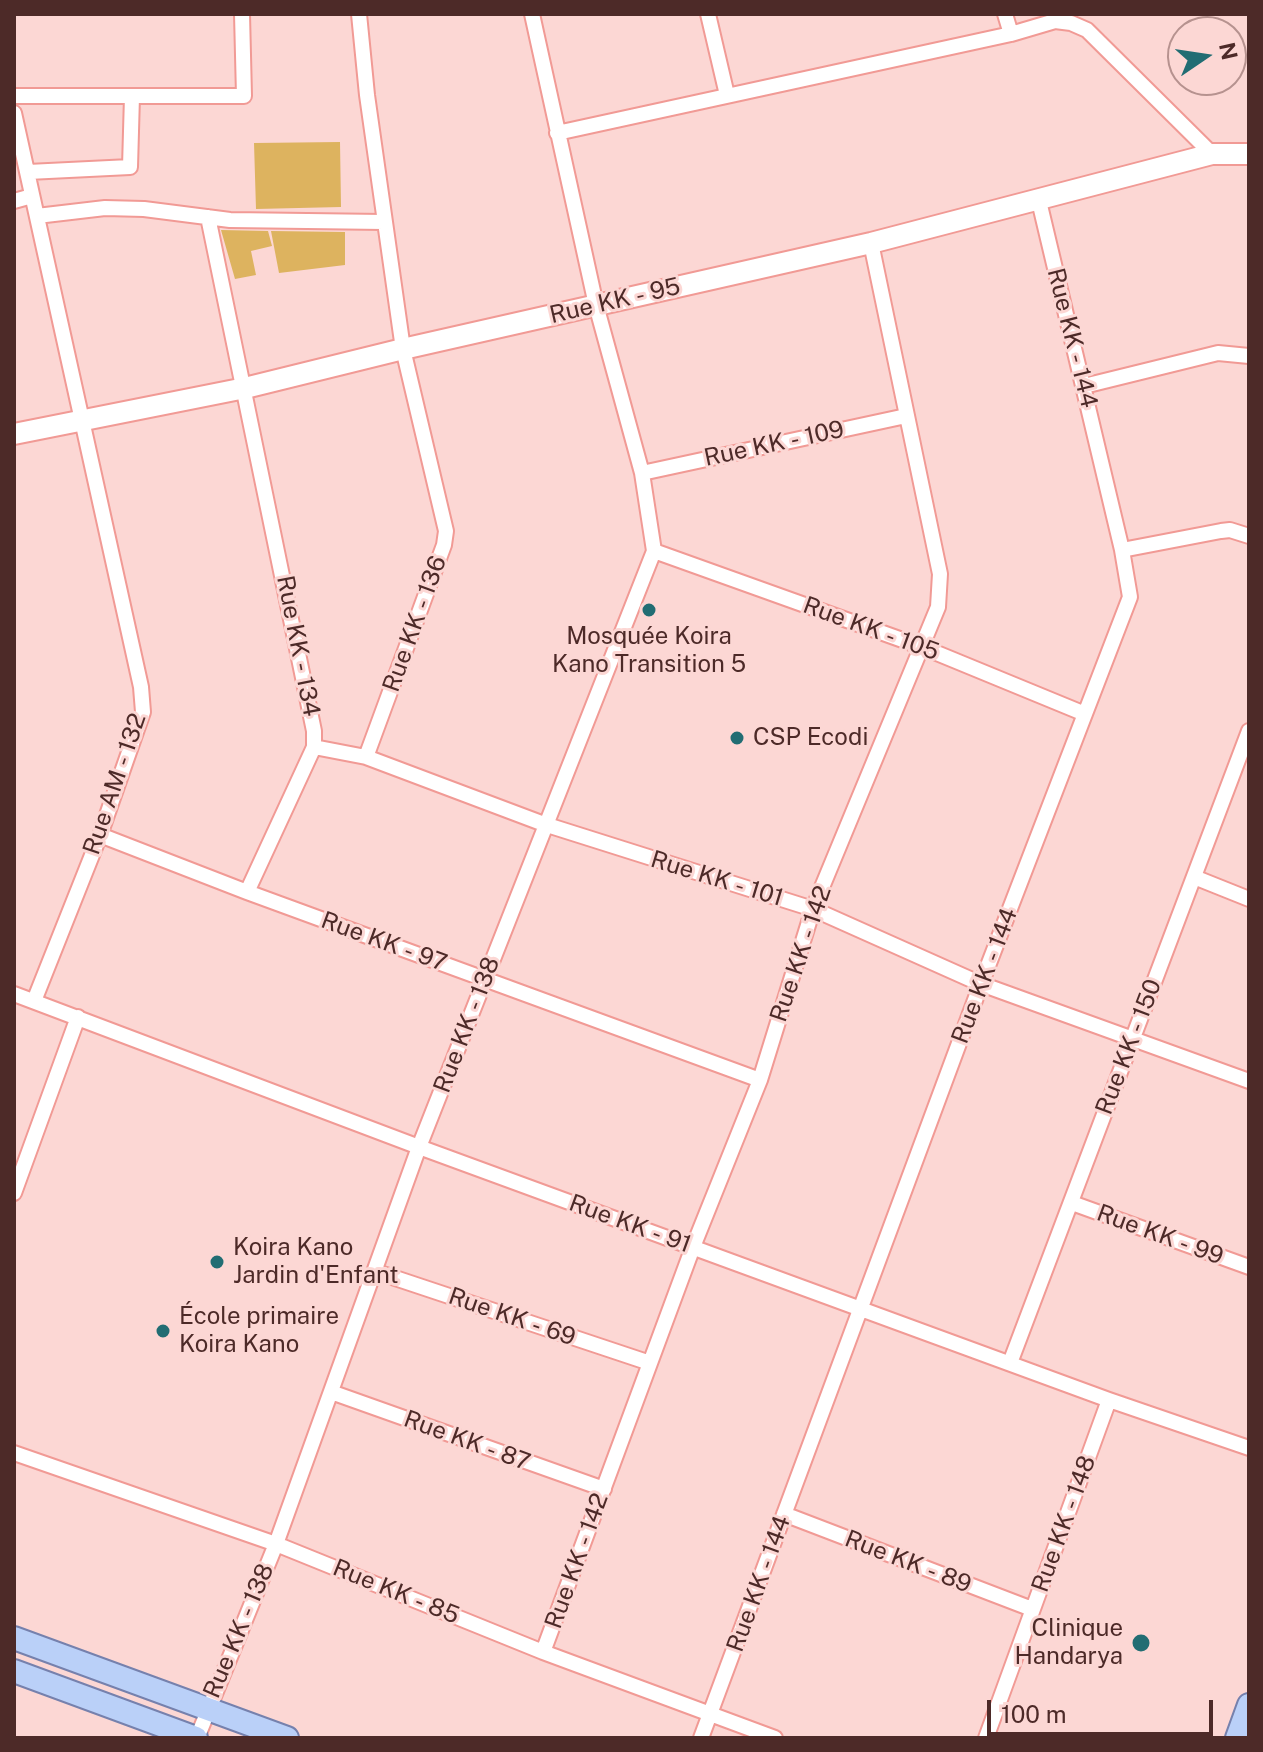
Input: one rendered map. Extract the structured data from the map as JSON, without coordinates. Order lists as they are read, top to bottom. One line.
{"streets":{"street":["Rue KK - 95","Rue KK - 144","Rue KK - 109","Rue KK - 136","Rue KK - 105","Rue KK - 134","Rue AM - 132","Rue KK - 101","Rue KK - 97","Rue KK - 142","Rue KK - 138","Rue KK - 150","Rue KK - 91","Rue KK - 99","Rue KK - 69","Rue KK - 87","Rue KK - 148","Rue KK - 89","Rue KK - 85"]},"crossings":[["Rue KK - 95","Rue KK - 144"],["Rue KK - 95","Rue KK - 136"],["Rue KK - 95","Rue KK - 134"],["Rue KK - 95","Rue AM - 132"],["Rue KK - 95","Rue KK - 142"],["Rue KK - 144","Rue KK - 105"],["Rue KK - 144","Rue KK - 101"],["Rue KK - 144","Rue KK - 91"],["Rue KK - 144","Rue KK - 89"],["Rue KK - 144","Rue KK - 85"],["Rue KK - 109","Rue KK - 142"],["Rue KK - 136","Rue KK - 101"],["Rue KK - 105","Rue KK - 142"],["Rue KK - 105","Rue KK - 138"],["Rue KK - 134","Rue KK - 101"],["Rue KK - 134","Rue KK - 97"],["Rue AM - 132","Rue KK - 97"],["Rue AM - 132","Rue KK - 91"],["Rue KK - 101","Rue KK - 142"],["Rue KK - 101","Rue KK - 138"],["Rue KK - 101","Rue KK - 150"],["Rue KK - 97","Rue KK - 142"],["Rue KK - 97","Rue KK - 138"],["Rue KK - 142","Rue KK - 91"],["Rue KK - 142","Rue KK - 69"],["Rue KK - 142","Rue KK - 87"],["Rue KK - 142","Rue KK - 85"],["Rue KK - 138","Rue KK - 91"],["Rue KK - 138","Rue KK - 69"],["Rue KK - 138","Rue KK - 87"],["Rue KK - 138","Rue KK - 85"],["Rue KK - 150","Rue KK - 91"],["Rue KK - 150","Rue KK - 99"],["Rue KK - 91","Rue KK - 148"],["Rue KK - 148","Rue KK - 89"]],"places":["Mosquée Koira Kano Transition 5","CSP Ecodi","Koira Kano Jardin d'Enfant","École primaire Koira Kano","Clinique Handarya"],"scale_bar":"100 m","north":"right"}
